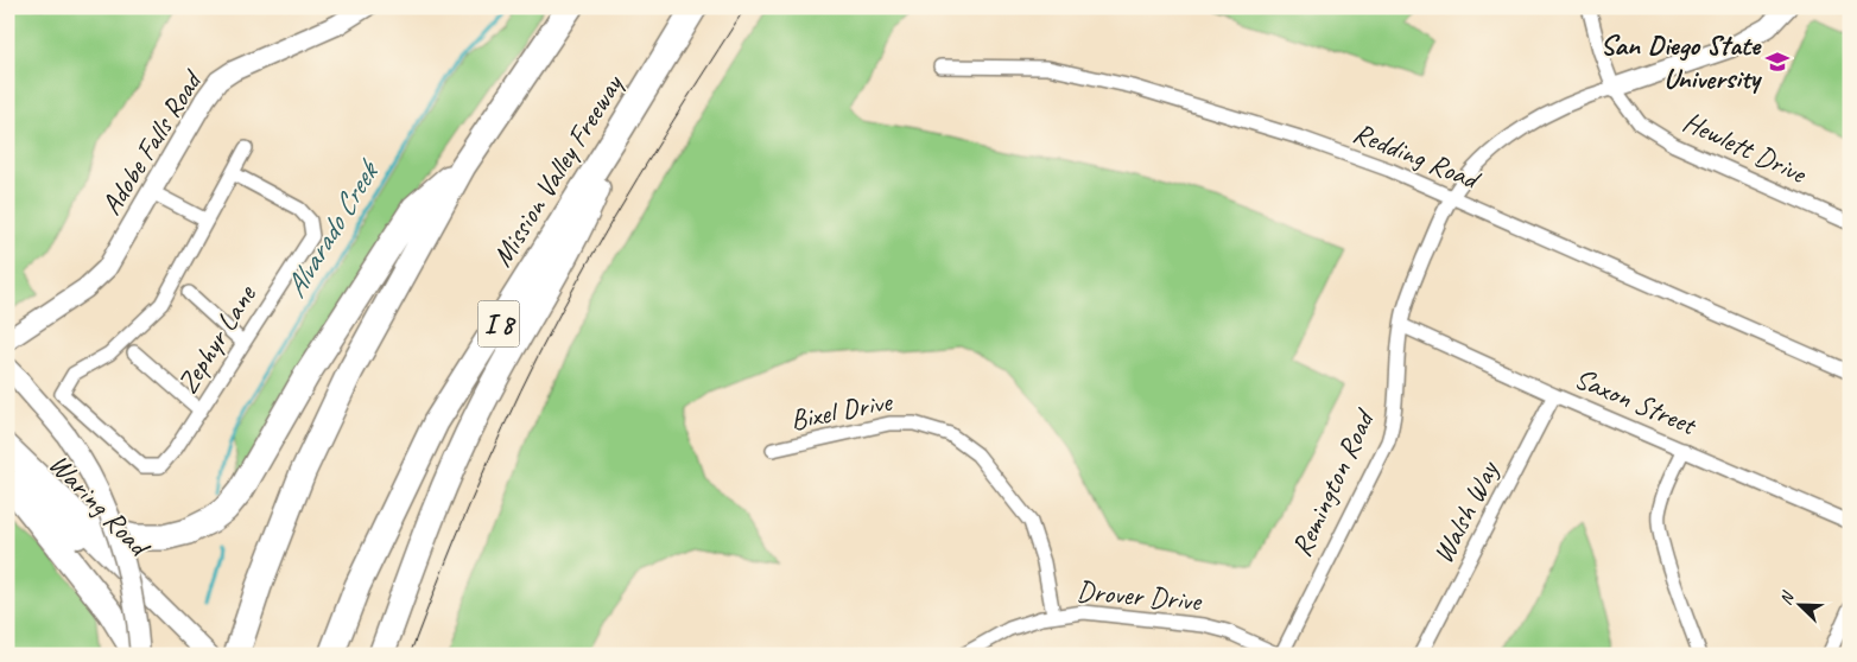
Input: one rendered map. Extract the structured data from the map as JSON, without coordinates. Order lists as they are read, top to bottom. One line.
{"streets":{"highway":["Mission Valley Freeway","I 8"],"street":["Adobe Falls Road","Hewlett Drive","Redding Road","Zephyr Lane","Saxon Street","Bixel Drive","Remington Road","Waring Road","Walsh Way","Drover Drive"]},"crossings":[["Hewlett Drive","Remington Road"],["Redding Road","Remington Road"],["Saxon Street","Remington Road"],["Saxon Street","Walsh Way"],["Bixel Drive","Drover Drive"],["Remington Road","Drover Drive"]],"water":["Alvarado Creek"],"places":{"school or university":["San Diego State University"]},"north":"top left"}
